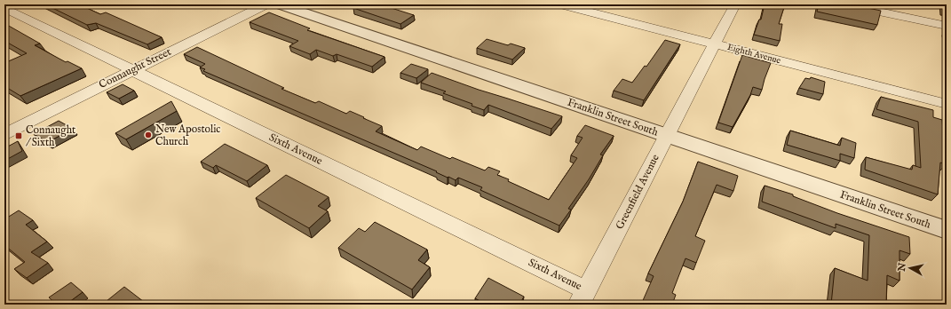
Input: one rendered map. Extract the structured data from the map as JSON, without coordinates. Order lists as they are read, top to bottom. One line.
{"streets":{"street":["Eighth Avenue","Connaught Street","Franklin Street South","Sixth Avenue","Greenfield Avenue"]},"crossings":[["Eighth Avenue","Greenfield Avenue"],["Connaught Street","Sixth Avenue"],["Franklin Street South","Greenfield Avenue"],["Sixth Avenue","Greenfield Avenue"]],"places":{"other":["New Apostolic Church"],"transit":["Connaught / Sixth"]},"north":"left"}
